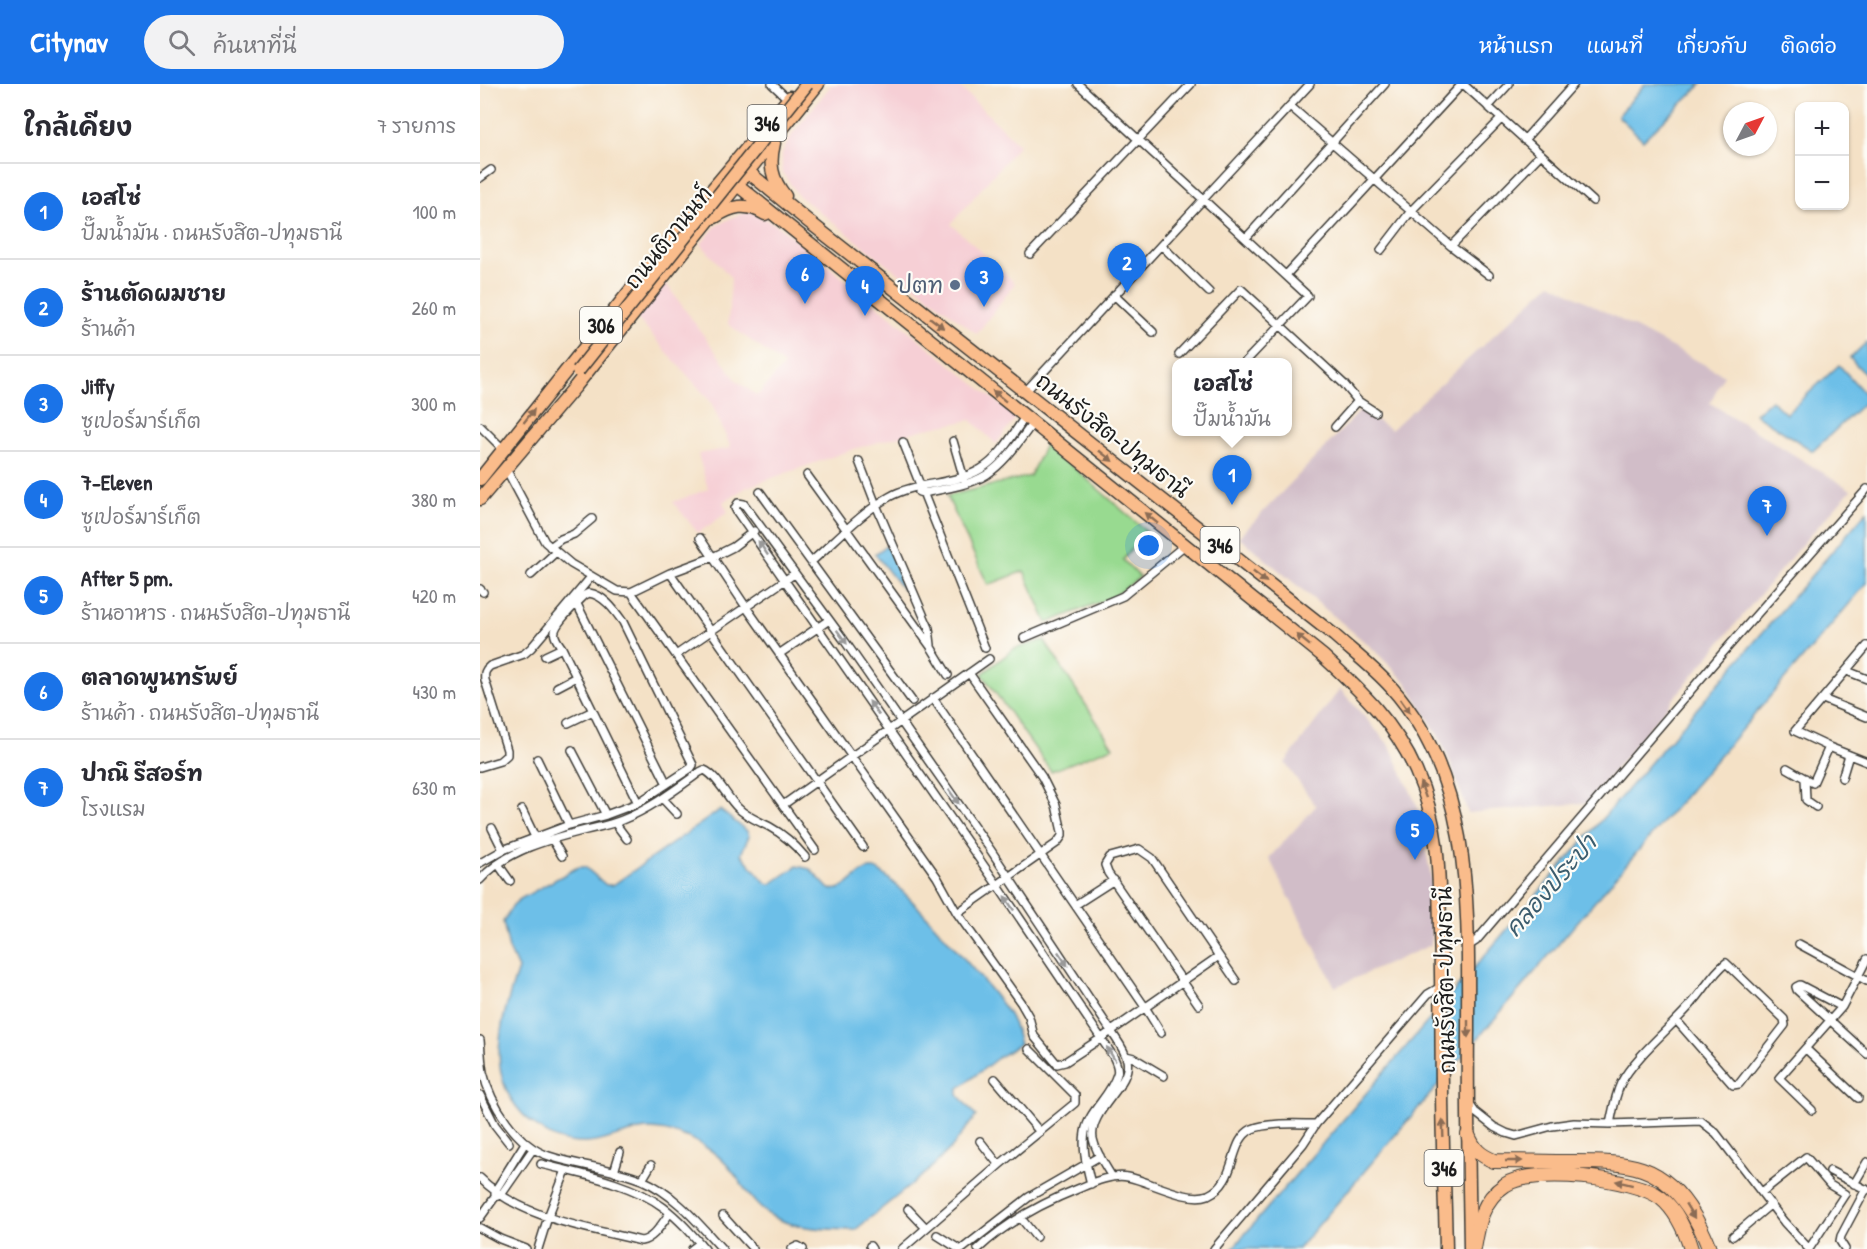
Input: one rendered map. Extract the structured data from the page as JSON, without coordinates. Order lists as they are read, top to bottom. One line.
{"streets":{"main road":["346","ถนนติวานนท์","306","ถนนรังสิต-ปทุมธานี"]},"crossings":[["ถนนติวานนท์","306"],["ถนนติวานนท์","ถนนรังสิต-ปทุมธานี"],["306","ถนนรังสิต-ปทุมธานี"]],"water":["คลองประปา"],"places":["ปตท"],"north":"top right","page":{"header":"Citynav","search":"ค้นหาที่นี่","nav":["หน้าแรก","แผนที่","เกี่ยวกับ","ติดต่อ"],"heading":["ใกล้เคียง","7 รายการ"],"map_buttons":["+","−"],"list":[{"mark":"1","name":"เอสโซ่","note":"ปั๊มน้ำมัน · ถนนรังสิต-ปทุมธานี","value":"100 m"},{"mark":"2","name":"ร้านตัดผมชาย","note":"ร้านค้า","value":"260 m"},{"mark":"3","name":"Jiffy","note":"ซูเปอร์มาร์เก็ต","value":"300 m"},{"mark":"4","name":"7-Eleven","note":"ซูเปอร์มาร์เก็ต","value":"380 m"},{"mark":"5","name":"After 5 pm.","note":"ร้านอาหาร · ถนนรังสิต-ปทุมธานี","value":"420 m"},{"mark":"6","name":"ตลาดพูนทรัพย์","note":"ร้านค้า · ถนนรังสิต-ปทุมธานี","value":"430 m"},{"mark":"7","name":"ปาณิ รีสอร์ท","note":"โรงแรม","value":"630 m"}],"pins":["2","6","3","4","1","7","5"],"popup":["เอสโซ่","ปั๊มน้ำมัน"]}}
